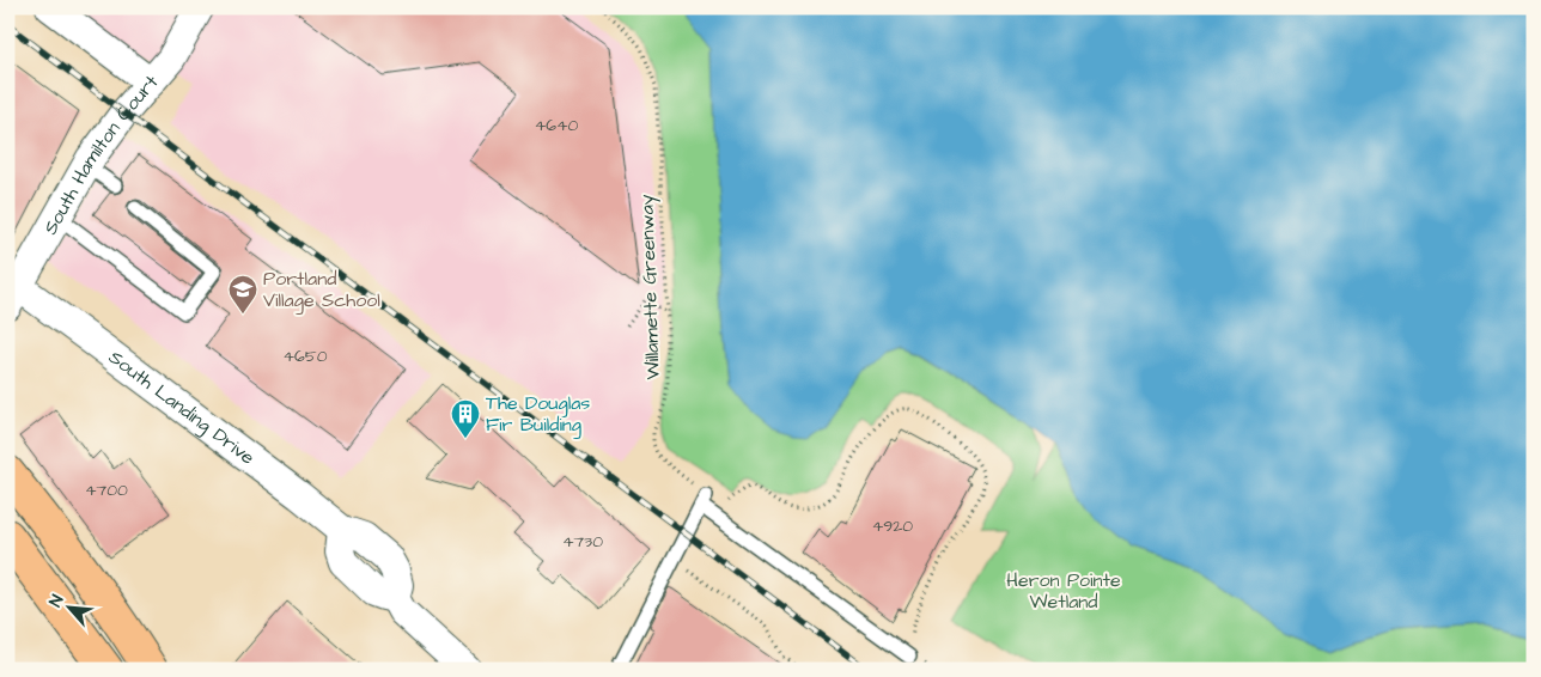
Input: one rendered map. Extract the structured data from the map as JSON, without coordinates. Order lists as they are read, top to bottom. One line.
{"streets":{"street":["South Hamilton Court","South Landing Drive"],"path":["Willamette Greenway"]},"crossings":[["South Hamilton Court","South Landing Drive"]],"parks":["Heron Pointe Wetland"],"places":{"school or university":["Portland Village School"],"building":["The Douglas Fir Building"]},"house_numbers":["4640","4650","4700","4920","4730"],"north":"top left"}
